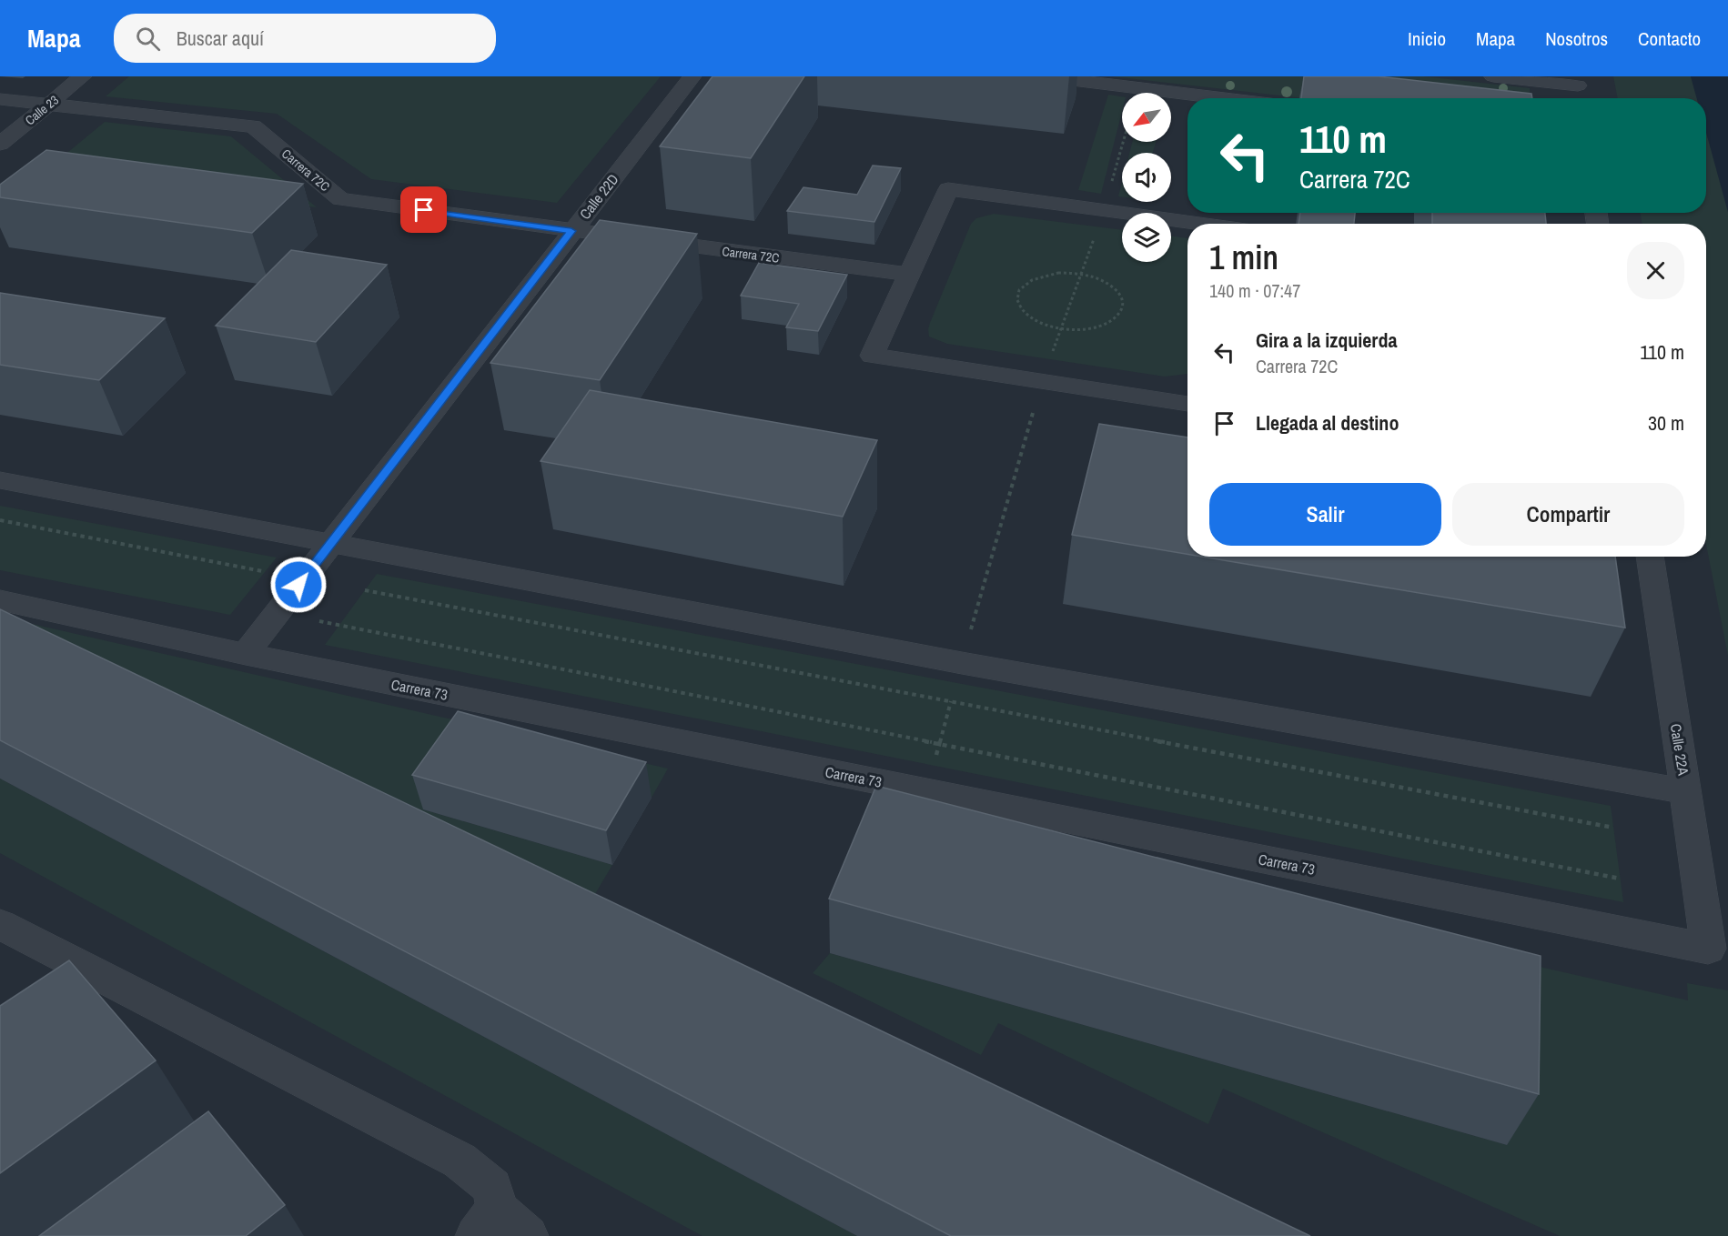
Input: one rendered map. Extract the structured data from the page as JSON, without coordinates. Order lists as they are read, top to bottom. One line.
{"streets":{"street":["Calle 23","Carrera 72C","Calle 22D","Carrera 73","Calle 22A"]},"crossings":[["Calle 23","Carrera 72C"],["Carrera 72C","Calle 22D"],["Calle 22D","Carrera 73"],["Carrera 73","Calle 22A"]],"north":"bottom left","page":{"header":"Mapa","search":"Buscar aquí","nav":["Inicio","Mapa","Nosotros","Contacto"],"turn":["110 m","Carrera 72C"],"heading":["1 min","140 m · 07:47"],"list":[{"name":"Gira a la izquierda","note":"Carrera 72C","value":"110 m"},{"name":"Llegada al destino","value":"30 m"}],"buttons":["Salir","Compartir"]}}
